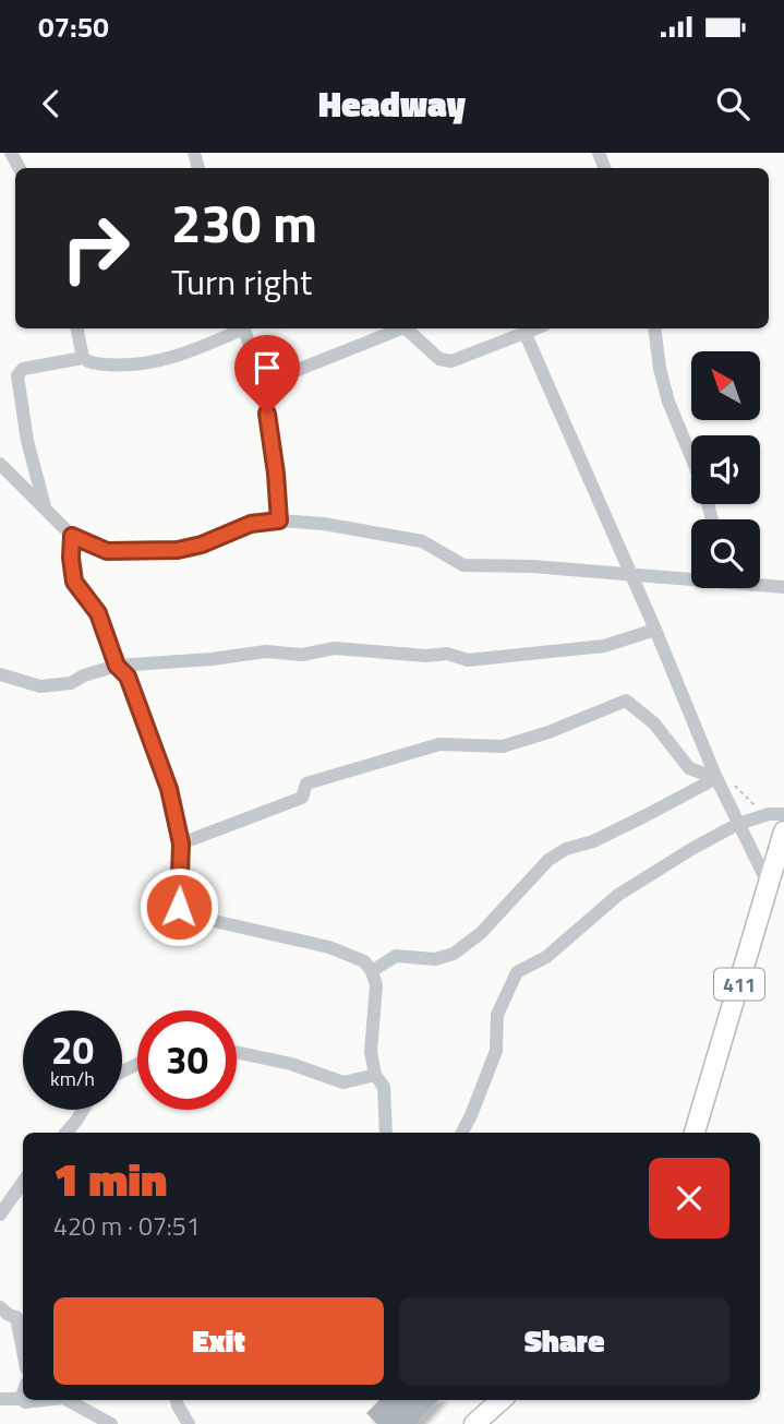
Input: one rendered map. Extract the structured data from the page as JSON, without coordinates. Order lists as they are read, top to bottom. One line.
{"streets":{"highway":["411"]},"north":"top left","page":{"status":"07:50","header":"Headway","turn":["230 m","Turn right"],"speed":"20 km/h","limit":"30","heading":["1 min","420 m · 07:51"],"buttons":["Exit","Share"]}}
